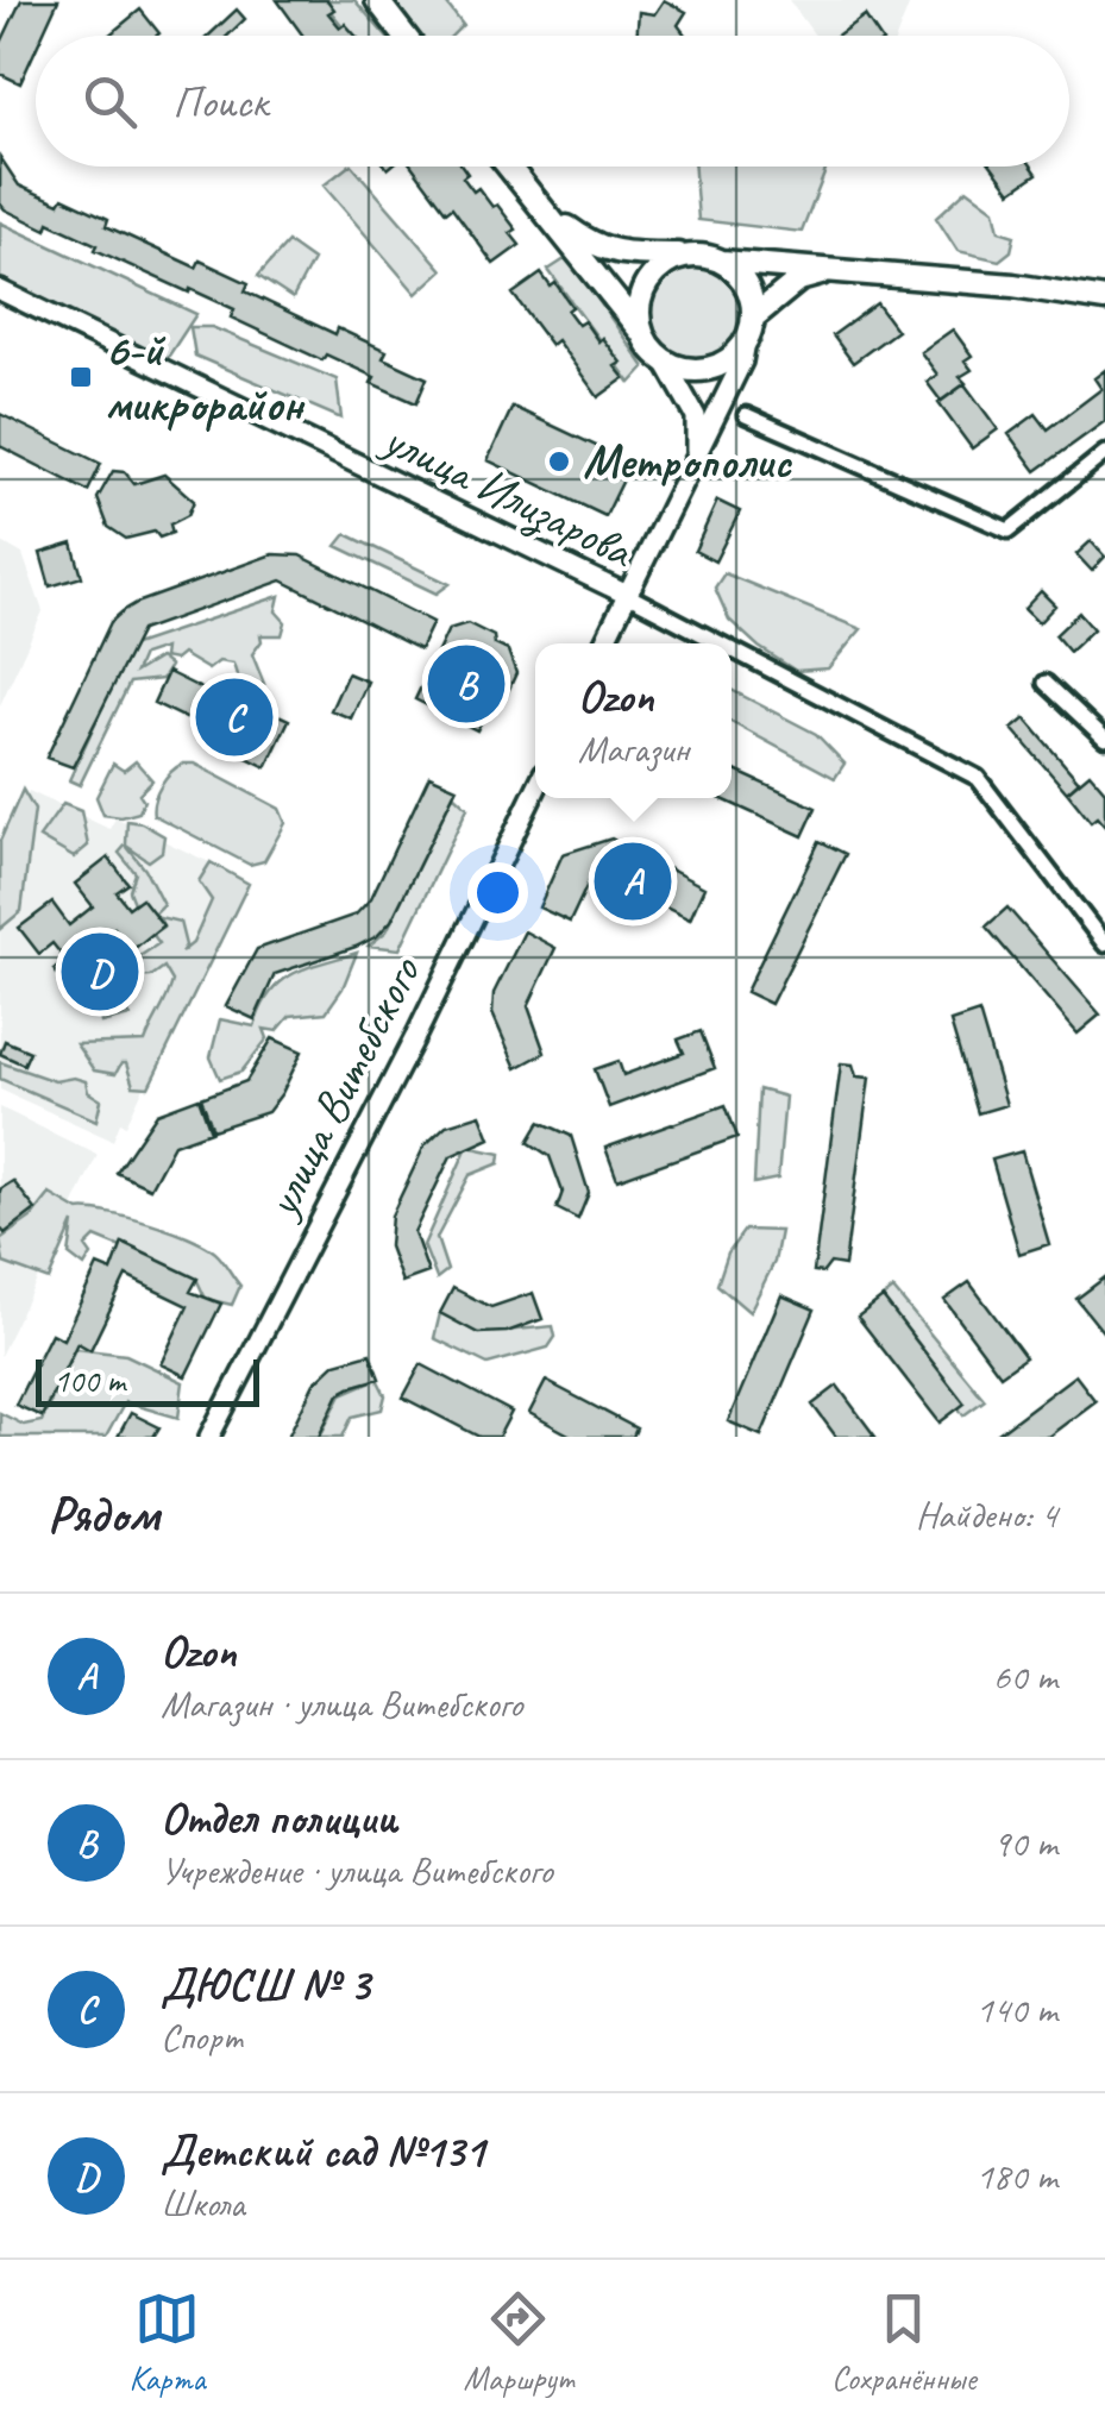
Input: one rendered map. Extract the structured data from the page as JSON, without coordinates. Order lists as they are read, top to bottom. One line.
{"streets":{"street":["улица Илизарова","улица Витебского"]},"places":{"transit":["6-й микрорайон"],"other":["Метрополис"]},"scale_bar":"100 m","page":{"search":"Поиск","pins":["B","C","A","D"],"popup":["Ozon","Магазин"],"scale":"100 m","heading":["Рядом","Найдено: 4"],"list":[{"mark":"A","name":"Ozon","note":"Магазин · улица Витебского","value":"60 m"},{"mark":"B","name":"Отдел полиции","note":"Учреждение · улица Витебского","value":"90 m"},{"mark":"C","name":"ДЮСШ № 3","note":"Спорт","value":"140 m"},{"mark":"D","name":"Детский сад №131","note":"Школа","value":"180 m"}],"nav":["Карта","Маршрут","Сохранённые"]}}
